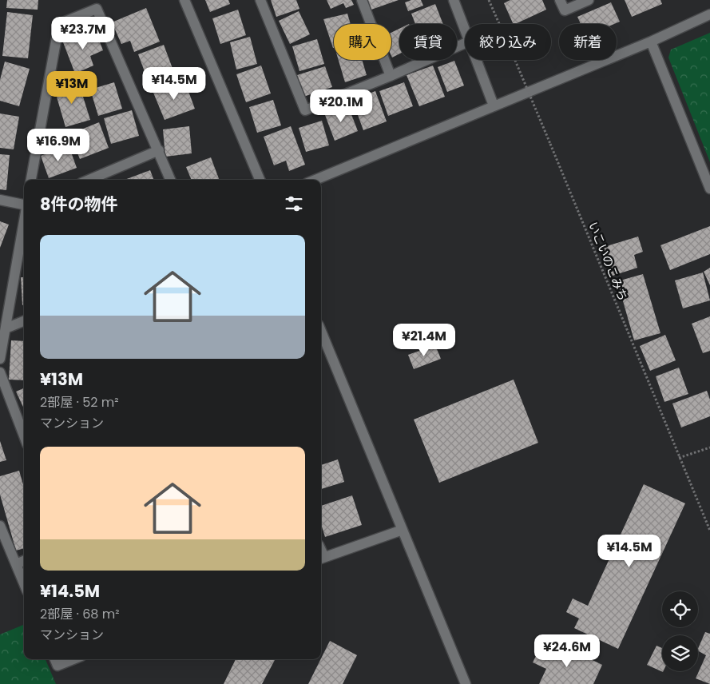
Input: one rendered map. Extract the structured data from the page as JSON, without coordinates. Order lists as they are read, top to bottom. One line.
{"streets":{"path":["いこいのこみち"]},"page":{"price":["¥23.7M","¥14.5M","¥13M","¥20.1M","¥16.9M","¥21.4M","¥14.5M","¥24.6M"],"chip":["購入","賃貸","絞り込み","新着"],"heading":"8件の物件","list":[{"name":"¥13M","note":"2部屋 · 52 m² · マンション"},{"name":"¥14.5M","note":"2部屋 · 68 m² · マンション"}]}}
